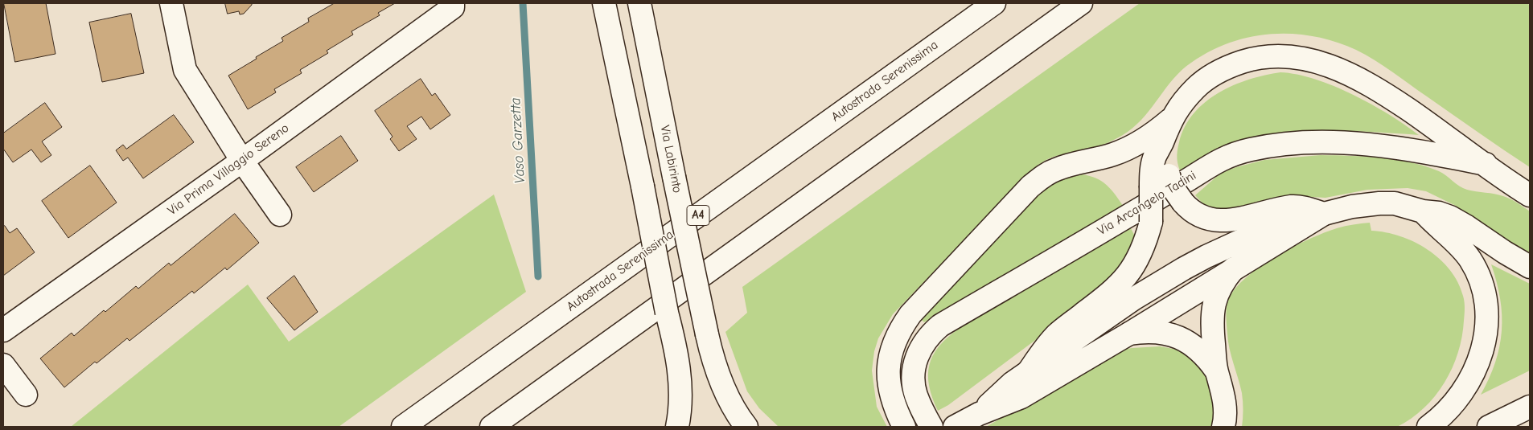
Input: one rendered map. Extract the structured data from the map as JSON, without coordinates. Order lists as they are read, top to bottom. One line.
{"streets":{"main road":["Autostrada Serenissima","Via Labirinto","Via Prima Villaggio Sereno","Via Arcangelo Tadini","A4"]},"water":["Vaso Garzetta"]}
